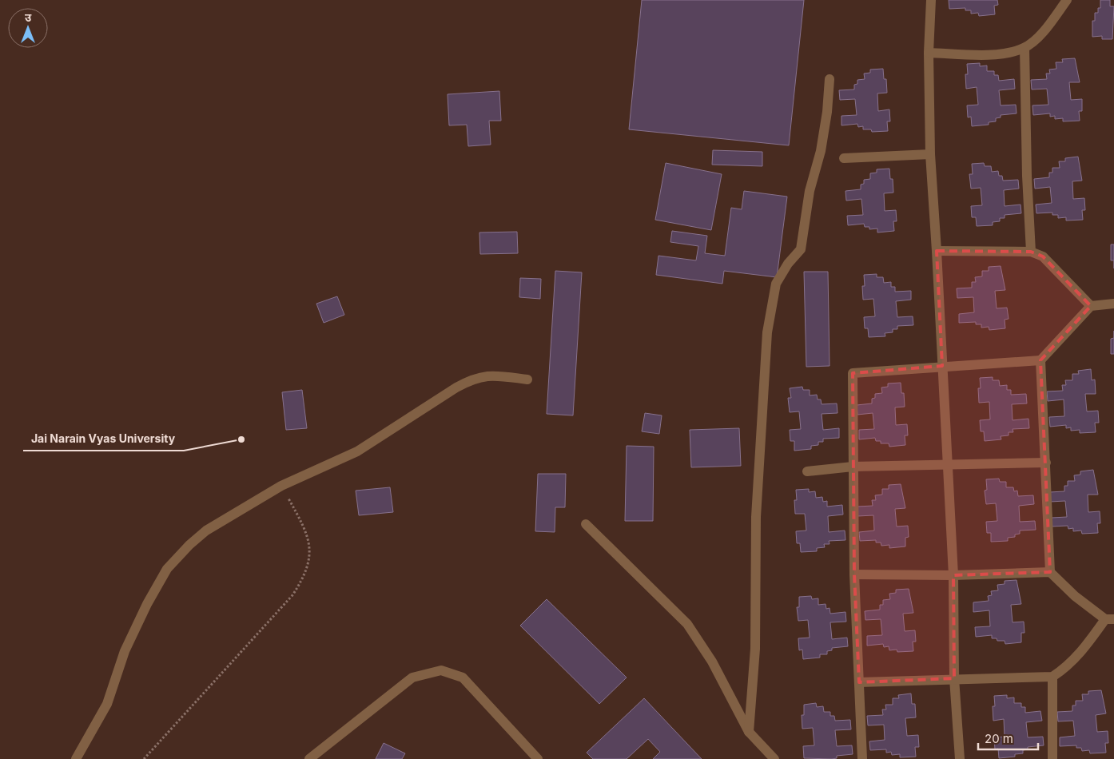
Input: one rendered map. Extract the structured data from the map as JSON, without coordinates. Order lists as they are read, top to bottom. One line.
{"places":["Jai Narain Vyas University"],"scale_bar":"20 m","north":"top"}
